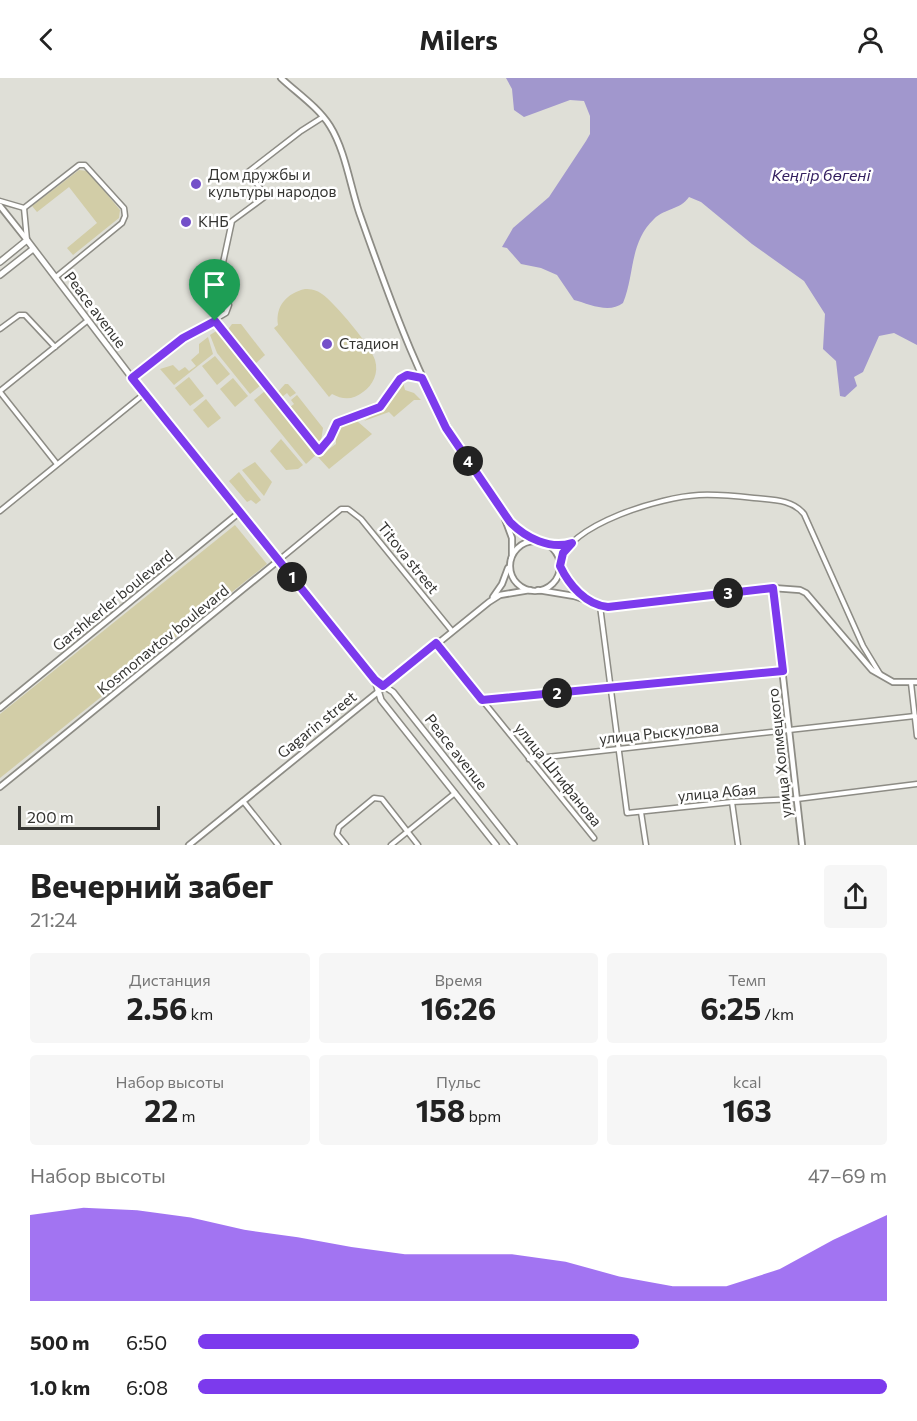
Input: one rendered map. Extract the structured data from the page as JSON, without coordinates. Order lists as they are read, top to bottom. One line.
{"streets":{"main road":["Peace avenue"],"street":["Titova street","Garshkerler boulevard","Kosmonavtov boulevard","Gagarin street","улица Рыскулова","улица Холмецкого","улица Штифанова","улица Абая"]},"crossings":[["Peace avenue","Garshkerler boulevard"],["Peace avenue","Kosmonavtov boulevard"],["Peace avenue","Gagarin street"],["Titova street","Kosmonavtov boulevard"],["Titova street","Gagarin street"],["Gagarin street","улица Штифанова"],["улица Рыскулова","улица Холмецкого"],["улица Рыскулова","улица Штифанова"],["улица Рыскулова","улица Абая"],["улица Холмецкого","улица Абая"]],"water":["Кеңгір бөгені"],"places":["Дом дружбы и культуры народов","КНБ","Стадион"],"scale_bar":"200 m","page":{"header":"Milers","pins":["4","1","3","2"],"scale":"200 m","heading":["Вечерний забег","21:24"],"stats":[["Дистанция","2.56 km"],["Время","16:26"],["Темп","6:25 /km"],["Набор высоты","22 m"],["Пульс","158 bpm"],["kcal","163"]],"chart":["Набор высоты","47–69 m"],"list":[{"name":"500 m","note":"6:50"},{"name":"1.0 km","note":"6:08"}]}}
